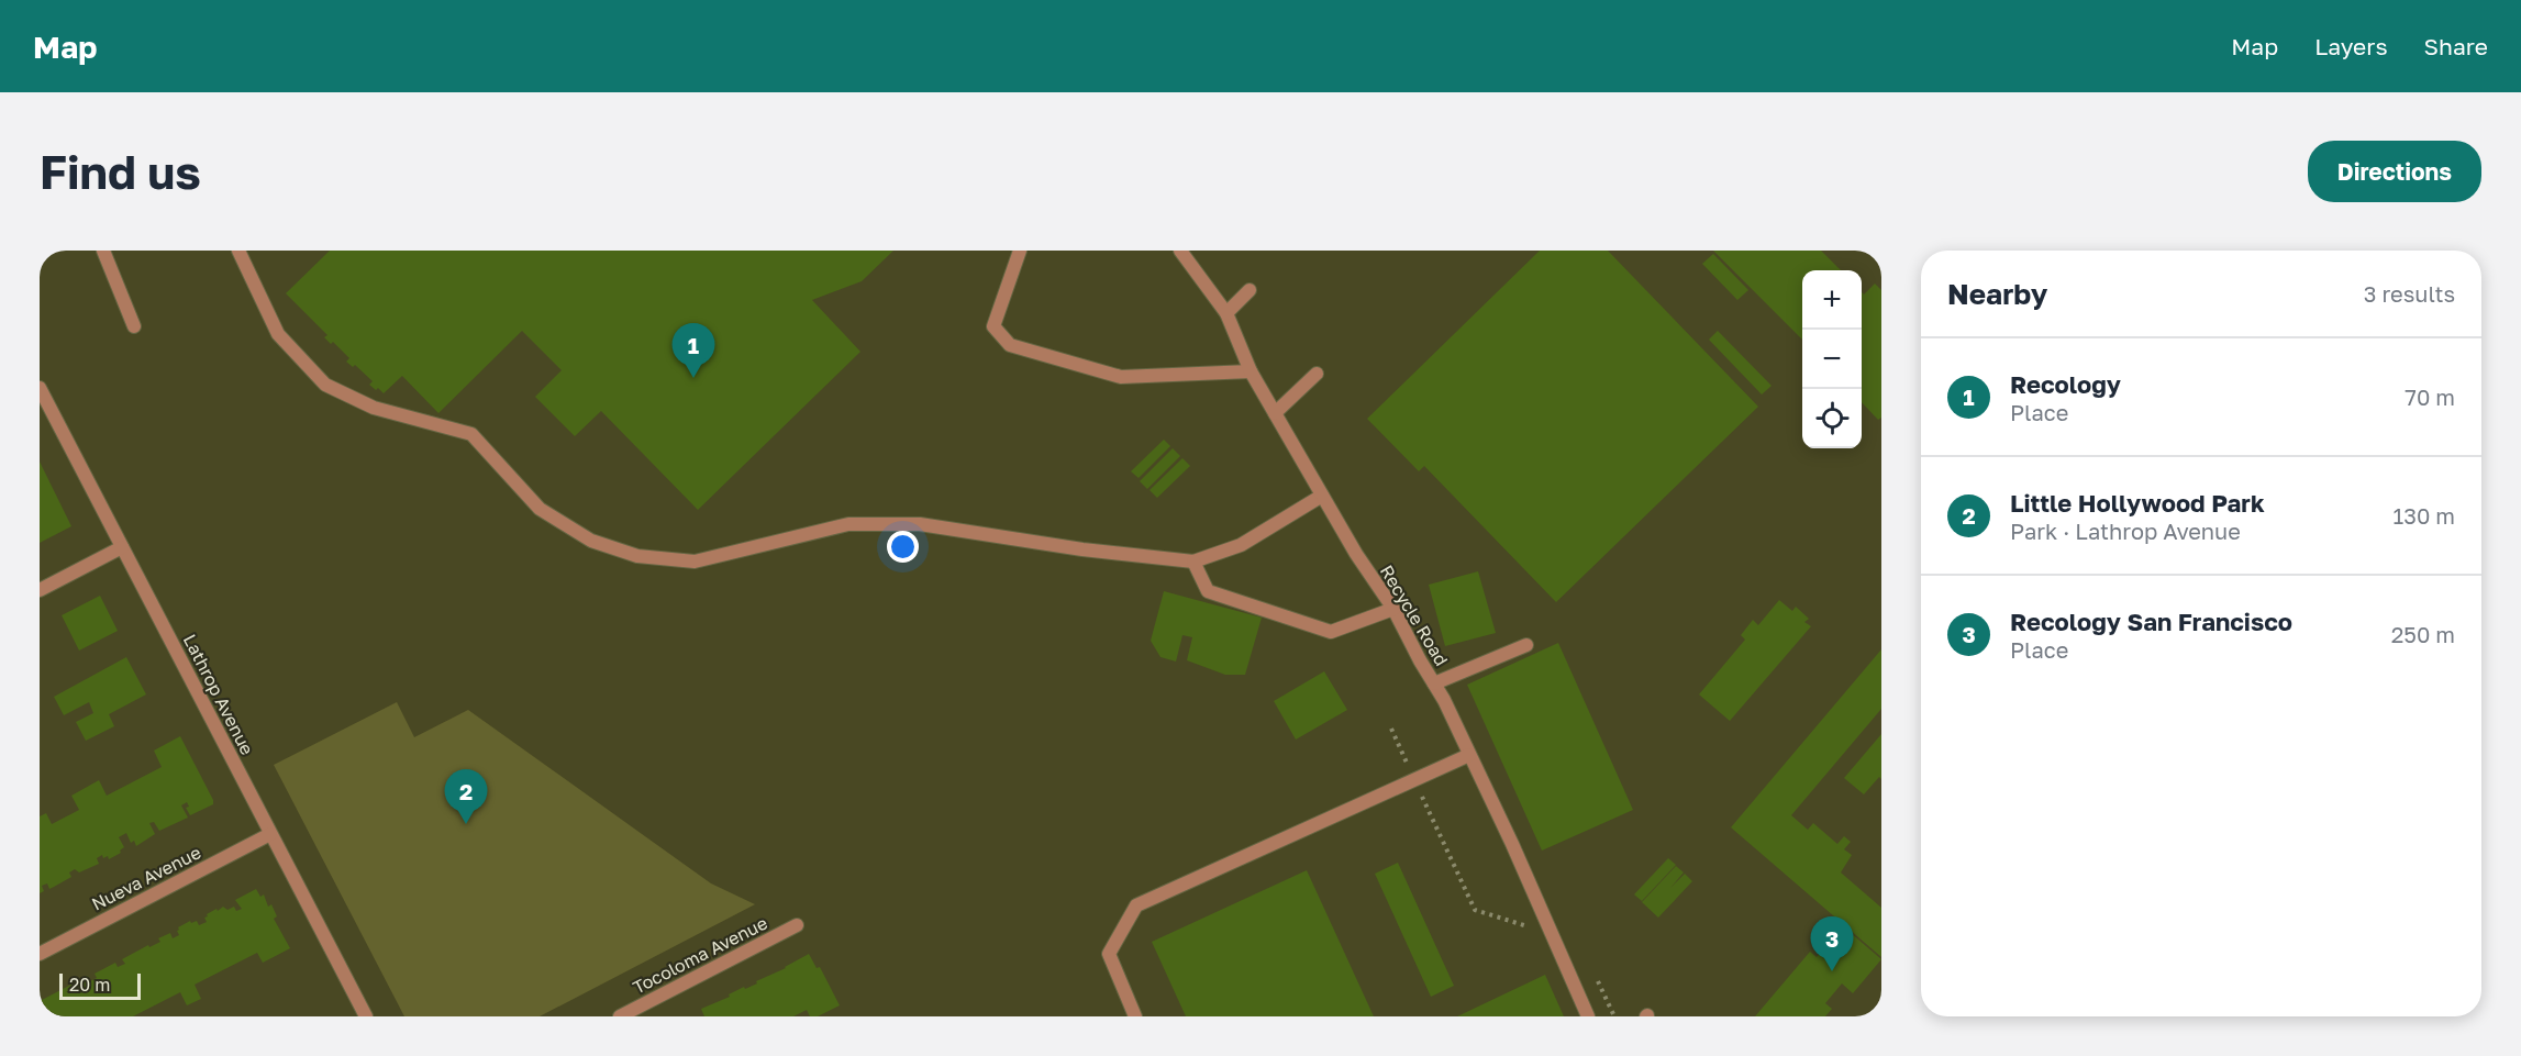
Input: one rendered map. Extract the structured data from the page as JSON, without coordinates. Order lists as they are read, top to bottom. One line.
{"streets":{"street":["Recycle Road","Lathrop Avenue","Nueva Avenue","Tocoloma Avenue"]},"crossings":[["Lathrop Avenue","Nueva Avenue"]],"scale_bar":"20 m","page":{"header":"Map","nav":["Map","Layers","Share"],"buttons":"Directions","title":"Find us","heading":["Nearby","3 results"],"map_buttons":["+","−"],"pins":["1","2","3"],"list":[{"mark":"1","name":"Recology","note":"Place","value":"70 m"},{"mark":"2","name":"Little Hollywood Park","note":"Park · Lathrop Avenue","value":"130 m"},{"mark":"3","name":"Recology San Francisco","note":"Place","value":"250 m"}],"scale":"20 m"}}
